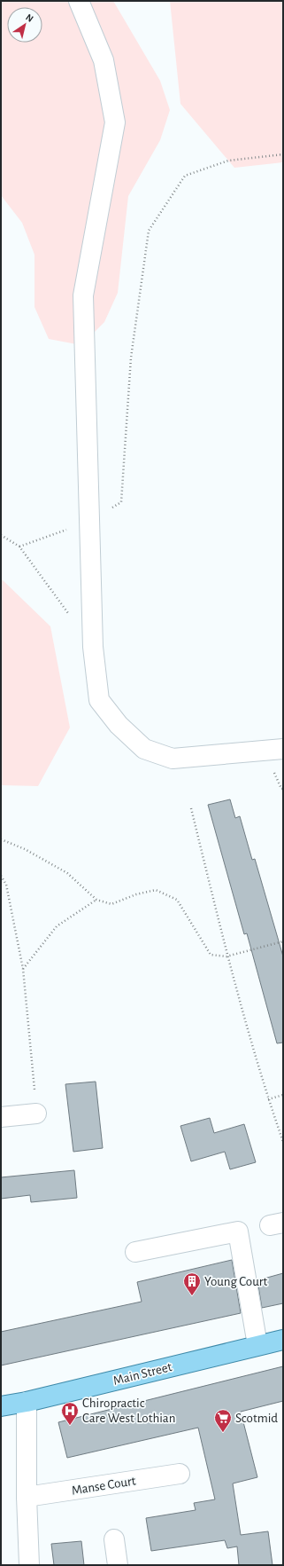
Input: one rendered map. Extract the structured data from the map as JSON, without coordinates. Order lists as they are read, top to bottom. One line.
{"streets":{"main road":["Main Street"],"street":["Manse Court"]},"places":{"building":["Young Court"],"hospital":["Chiropractic Care West Lothian"],"supermarket":["Scotmid"]},"north":"top right"}
